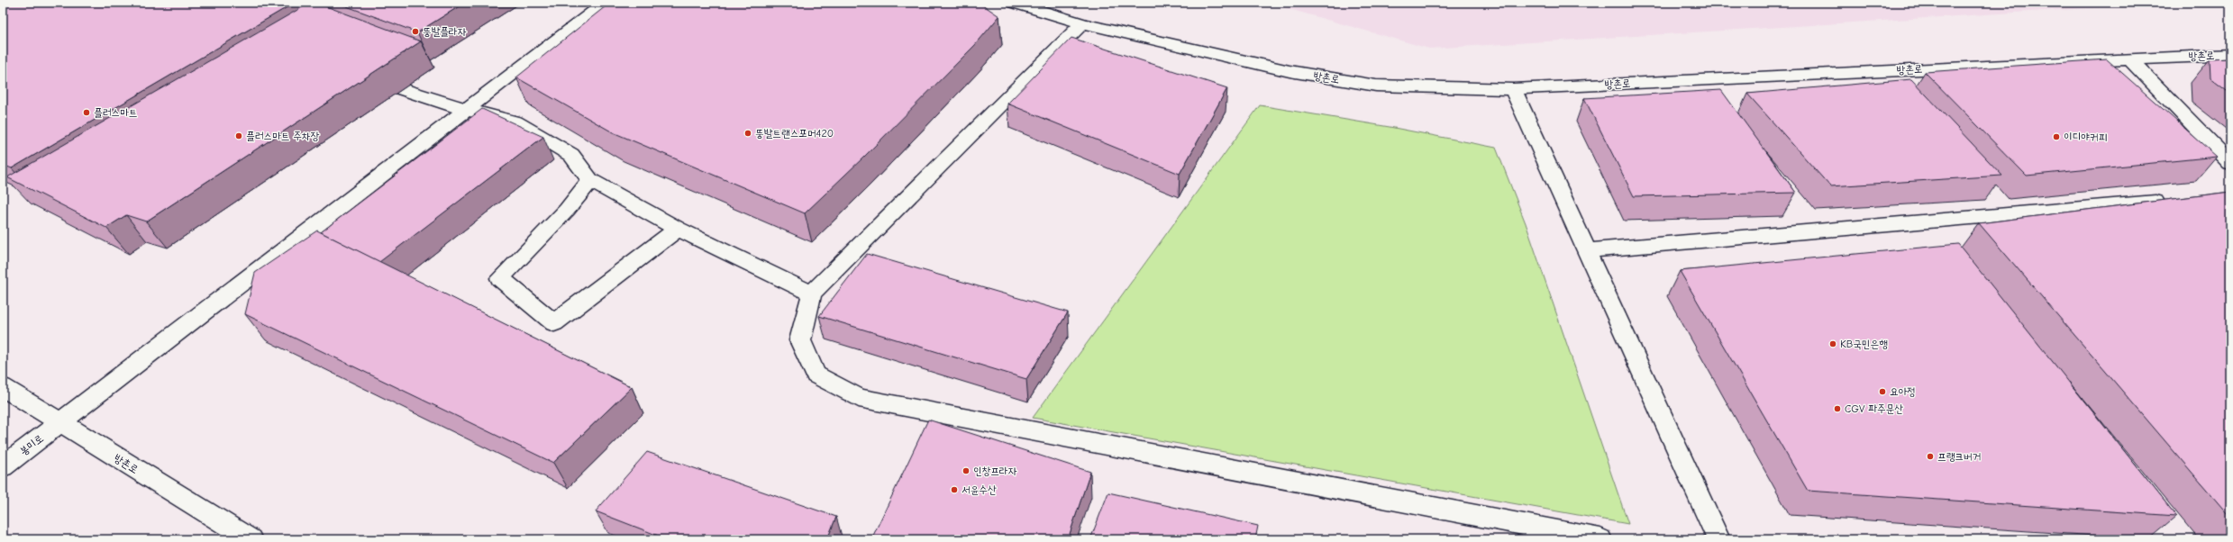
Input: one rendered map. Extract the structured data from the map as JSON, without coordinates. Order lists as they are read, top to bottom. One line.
{"streets":{"street":["방촌로","봉미로"]},"crossings":[["방촌로","봉미로"]],"places":["뚱발플라자","플러스마트","뚱발트랜스포머420","플러스마트 주차장","이디야커피","KB국민은행","요아정","CGV 파주문산","프랭크버거","인창프라자","서윤수산"]}
